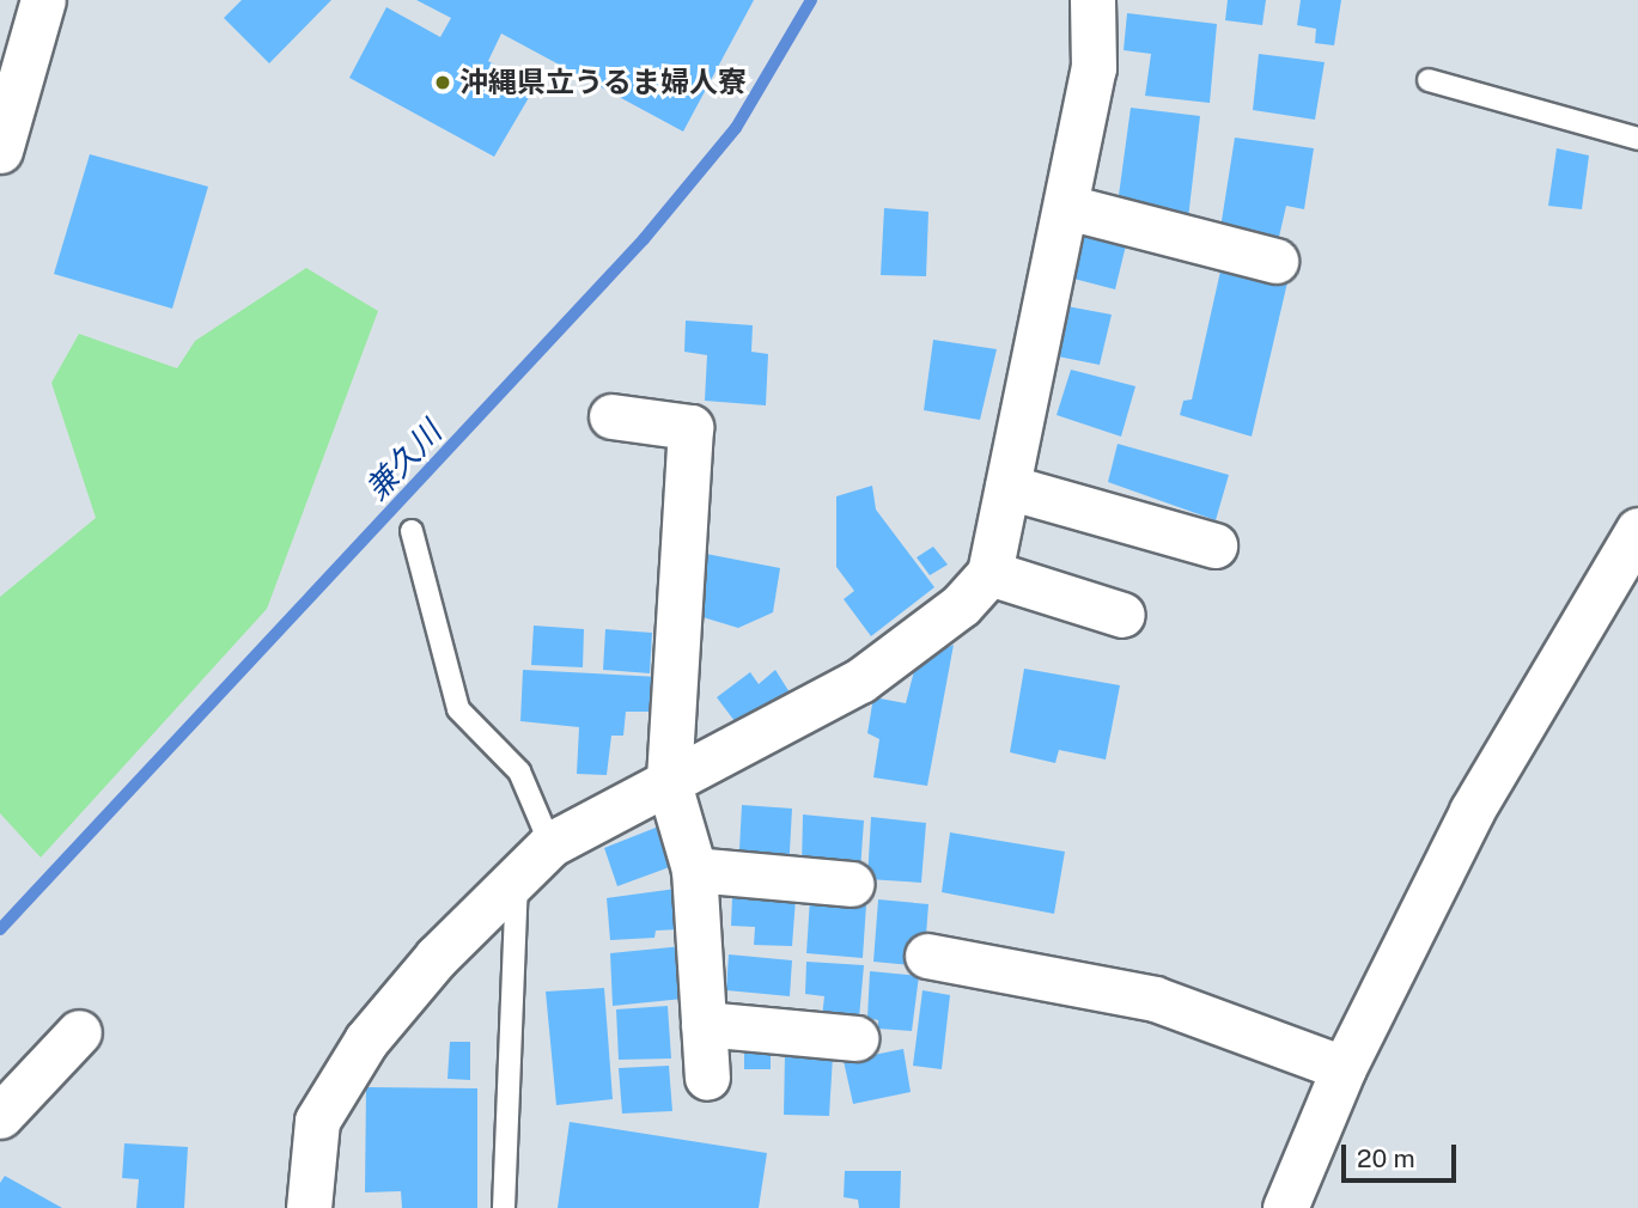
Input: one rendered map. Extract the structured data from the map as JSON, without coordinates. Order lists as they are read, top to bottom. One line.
{"water":["兼久川"],"places":["沖縄県立うるま婦人寮"],"scale_bar":"20 m"}
